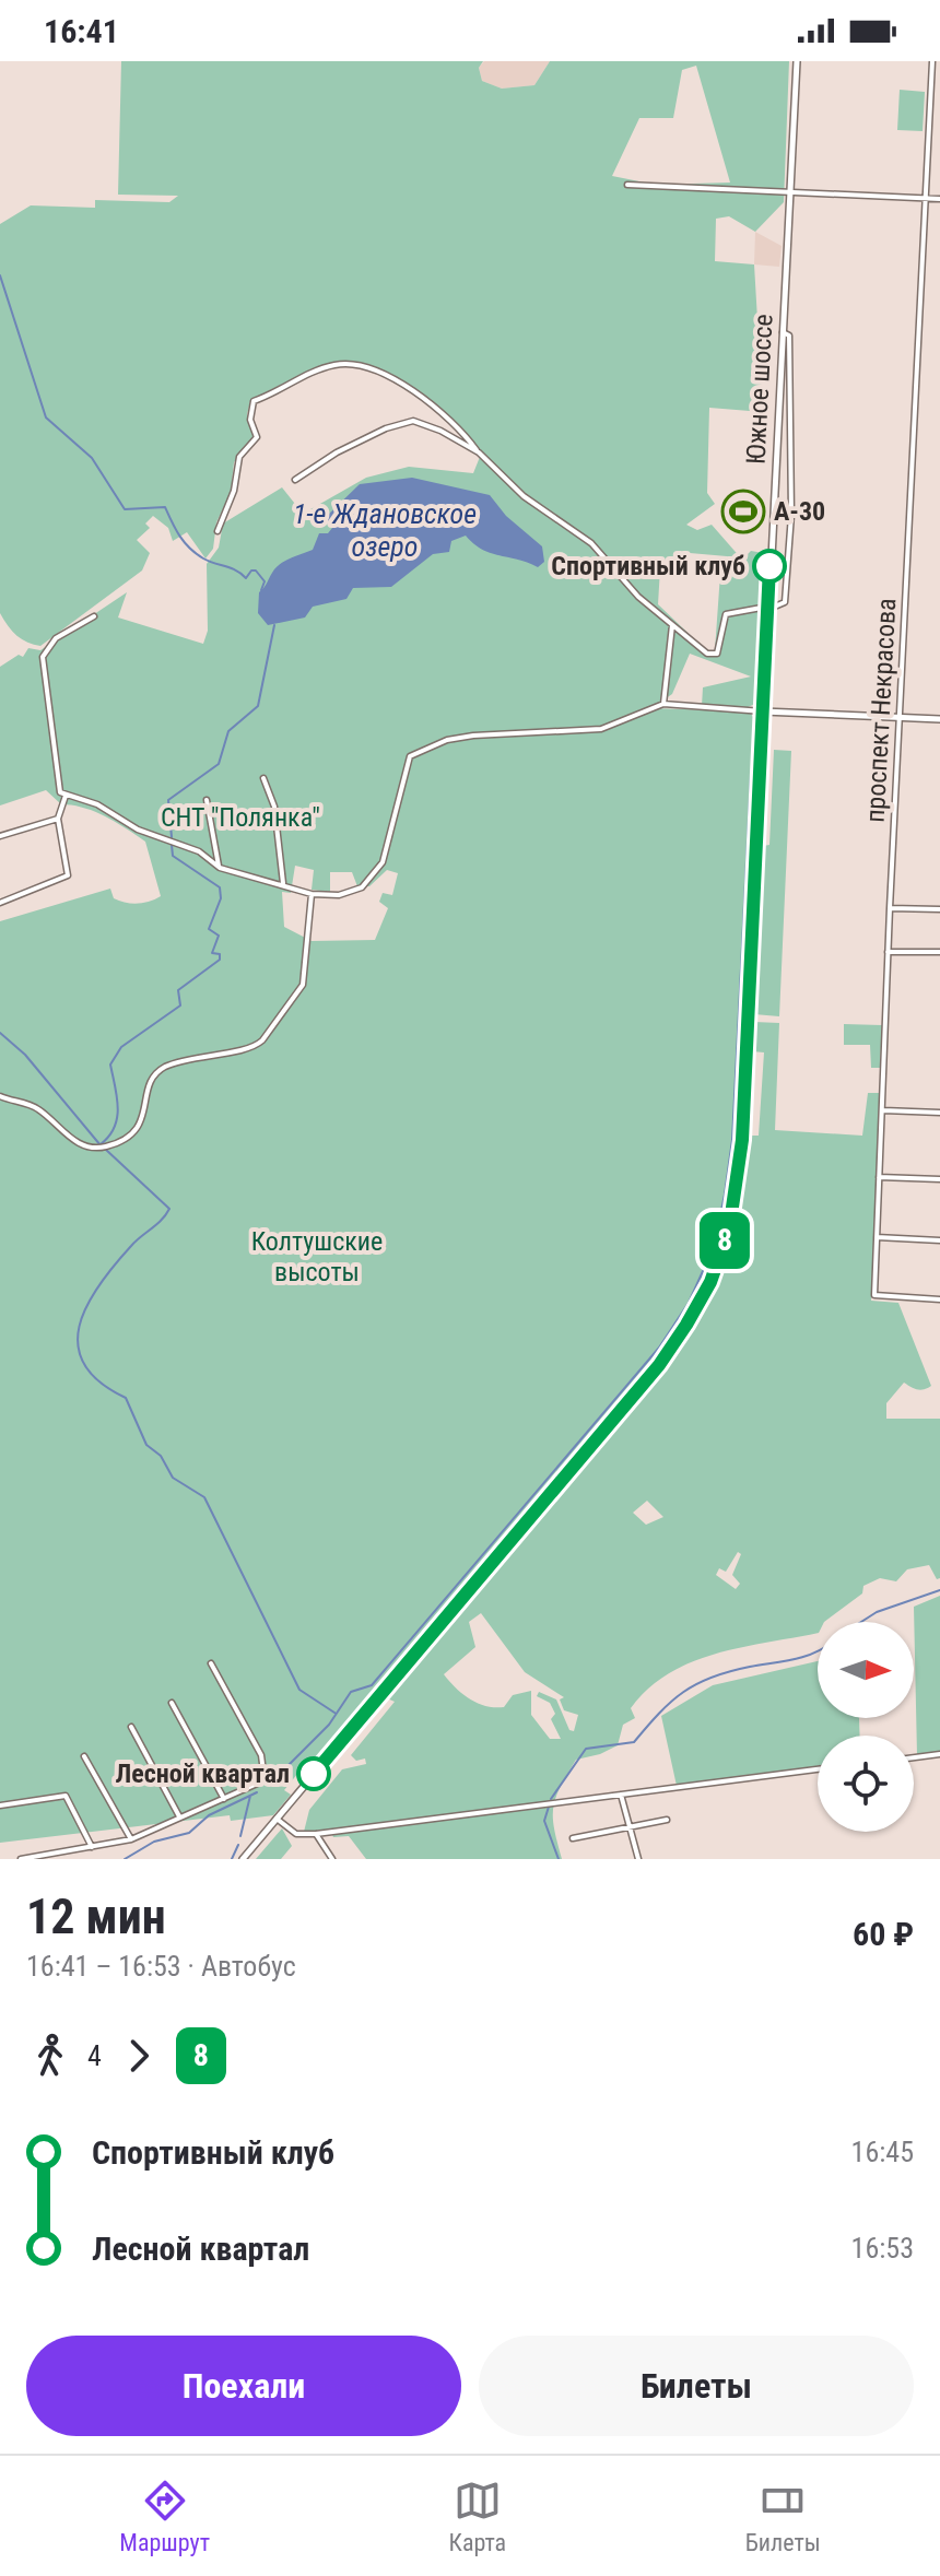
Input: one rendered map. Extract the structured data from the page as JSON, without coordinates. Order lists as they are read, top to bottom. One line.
{"streets":{"street":["Южное шоссе","проспект Некрасова"]},"water":["1-е Ждановское озеро"],"parks":["СНТ \"Полянка\"","Колтушские высоты"],"places":{"sports":["А-30"],"other":["Спортивный клуб","Лесной квартал"]},"lines":["bus line 8"],"north":"right","page":{"status":"16:41","on_map":"8","heading":["12 мин","16:41 – 16:53 · Автобус","60 ₽"],"legs":["4","8"],"list":[{"name":"Спортивный клуб","value":"16:45"},{"name":"Лесной квартал","value":"16:53"}],"buttons":["Поехали","Билеты"],"tabs":["Маршрут","Карта","Билеты"]}}
